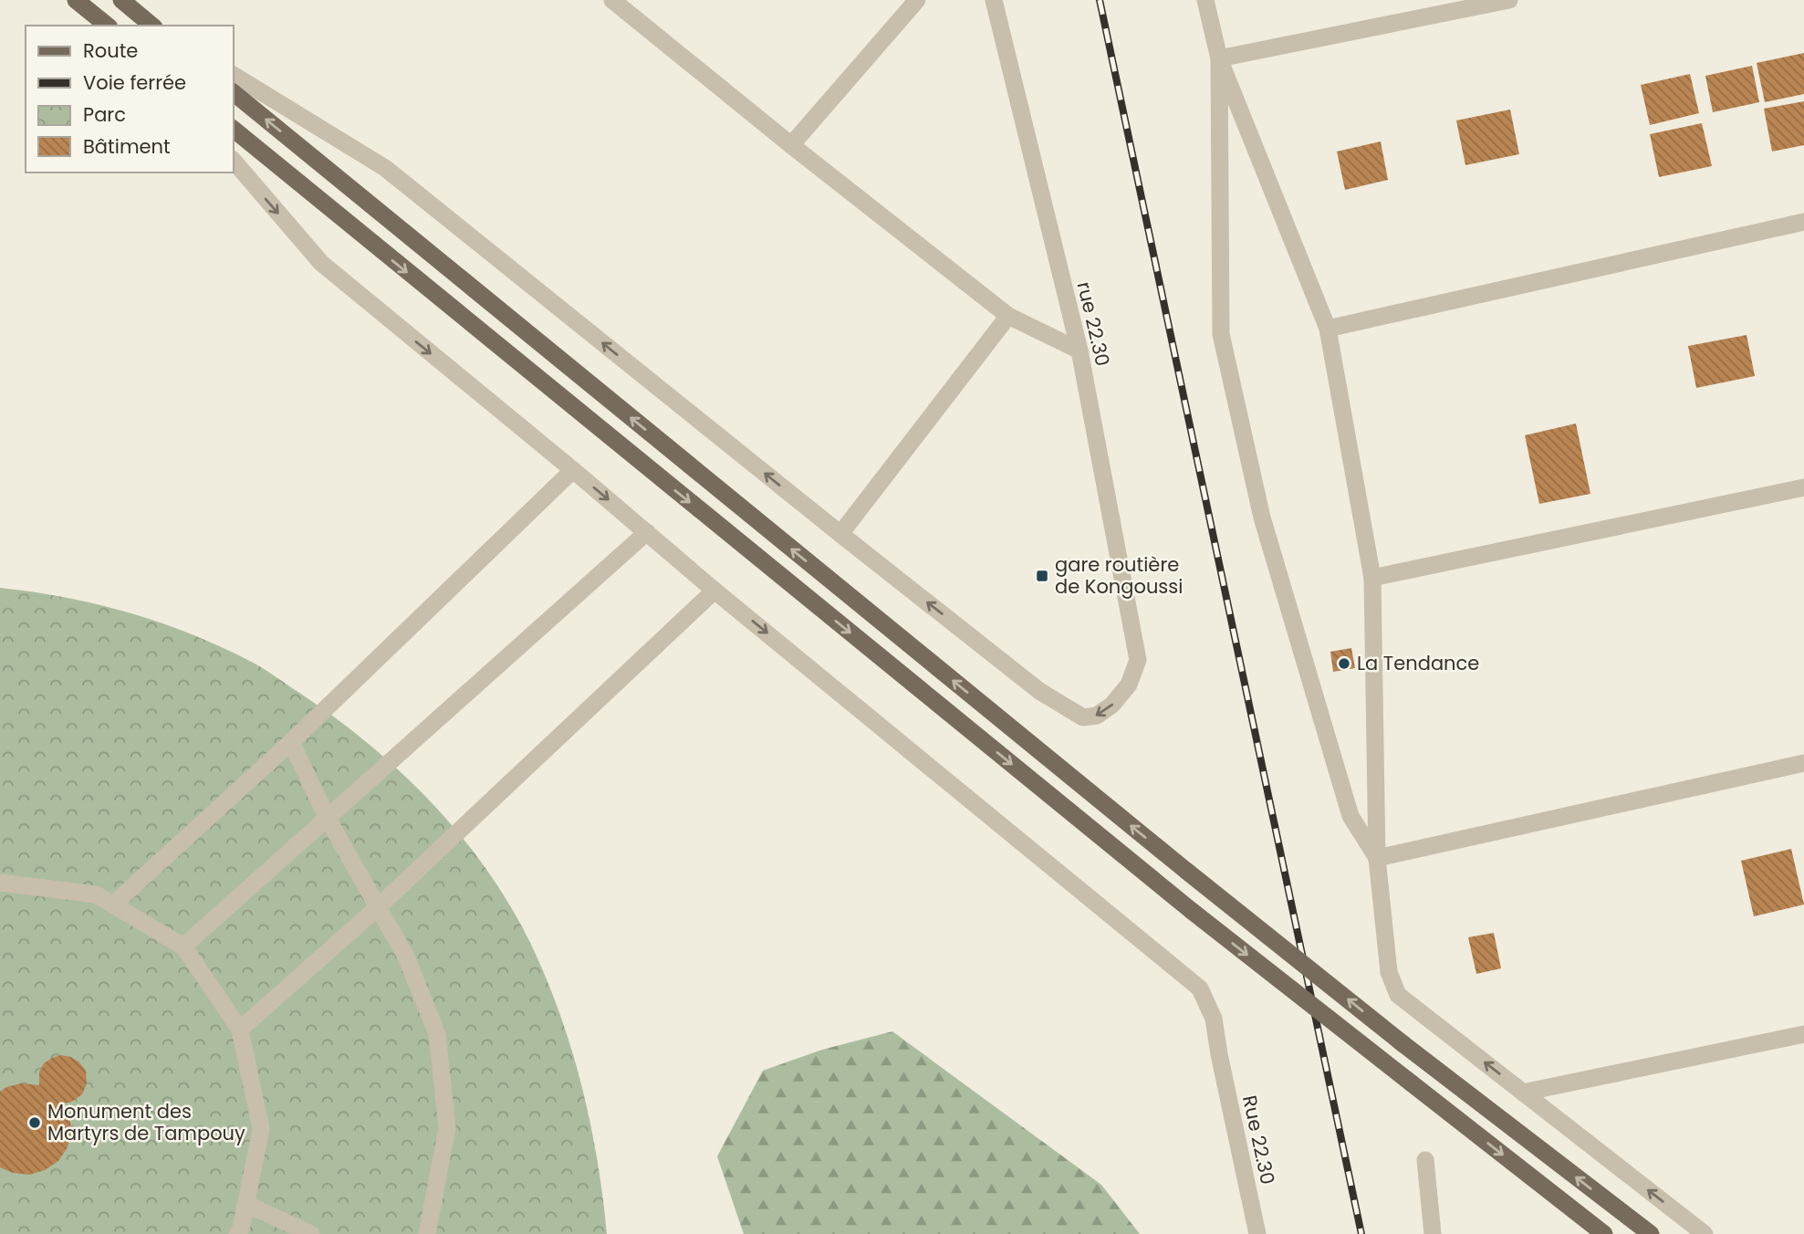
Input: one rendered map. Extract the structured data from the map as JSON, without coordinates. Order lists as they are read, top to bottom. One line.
{"streets":{"street":["rue 22.30","Rue 22.30"]},"places":{"transit":["gare routière de Kongoussi"],"other":["La Tendance","Monument des Martyrs de Tampouy"]},"legend":["Route","Voie ferrée","Parc","Bâtiment"]}
